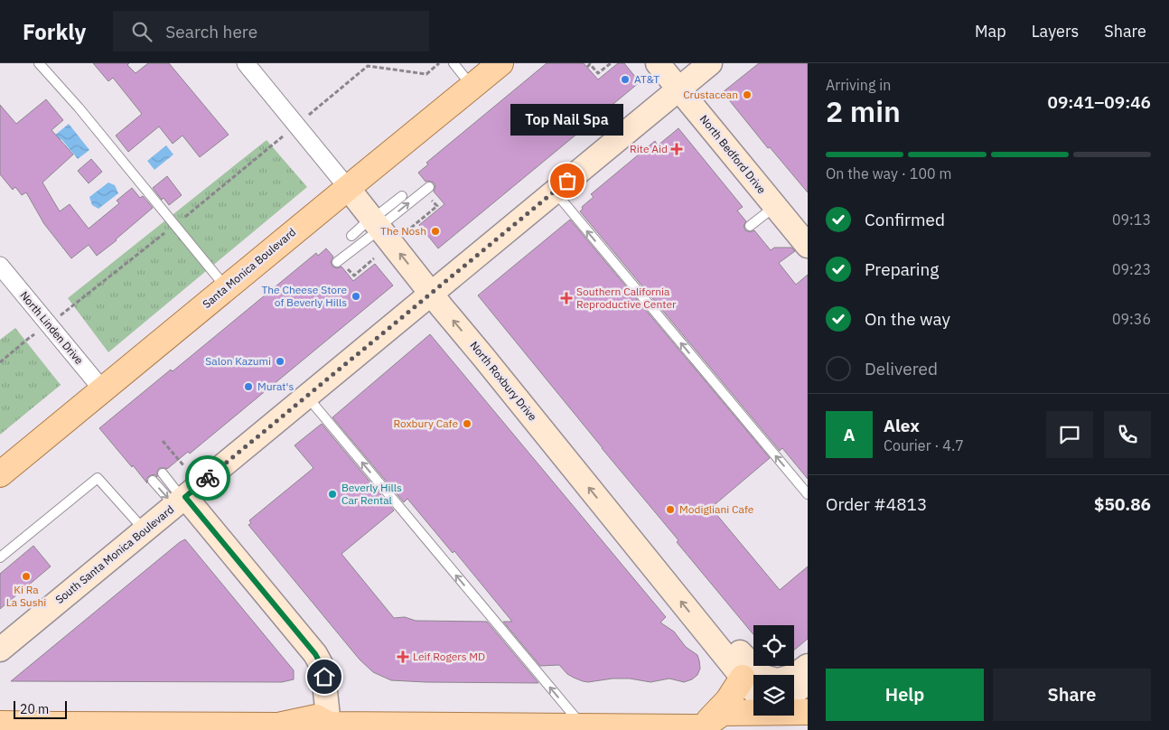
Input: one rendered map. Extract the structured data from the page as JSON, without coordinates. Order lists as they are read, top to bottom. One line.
{"streets":{"main road":["Santa Monica Boulevard"],"street":["North Bedford Drive","North Linden Drive","North Roxbury Drive","South Santa Monica Boulevard"]},"crossings":[["North Bedford Drive","South Santa Monica Boulevard"],["Santa Monica Boulevard","North Linden Drive"],["Santa Monica Boulevard","North Roxbury Drive"],["North Roxbury Drive","South Santa Monica Boulevard"]],"one_way":["North Roxbury Drive"],"places":{"other":["AT&T","Crustacean","Top Nail Spa","The Nosh","The Cheese Store of Beverly Hills","Salon Kazumi","Murat's","Roxbury Cafe","Beverly Hills Car Rental","Modigliani Cafe","Ki Ra La Sushi"],"health":["Rite Aid","Southern California Reproductive Center","Leif Rogers MD"]},"scale_bar":"20 m","page":{"header":"Forkly","search":"Search here","nav":["Map","Layers","Share"],"heading":["2 min","Arriving in","09:41–09:46"],"panel":["Alex","Courier · 4.7","Order #4813","$50.86"],"bubble":"Top Nail Spa","bar":"On the way · 100 m","list":[["Confirmed","09:13"],["Preparing","09:23"],["On the way","09:36"],"Delivered"],"round":"A","buttons":["Help","Share"],"scale":"20 m"}}
